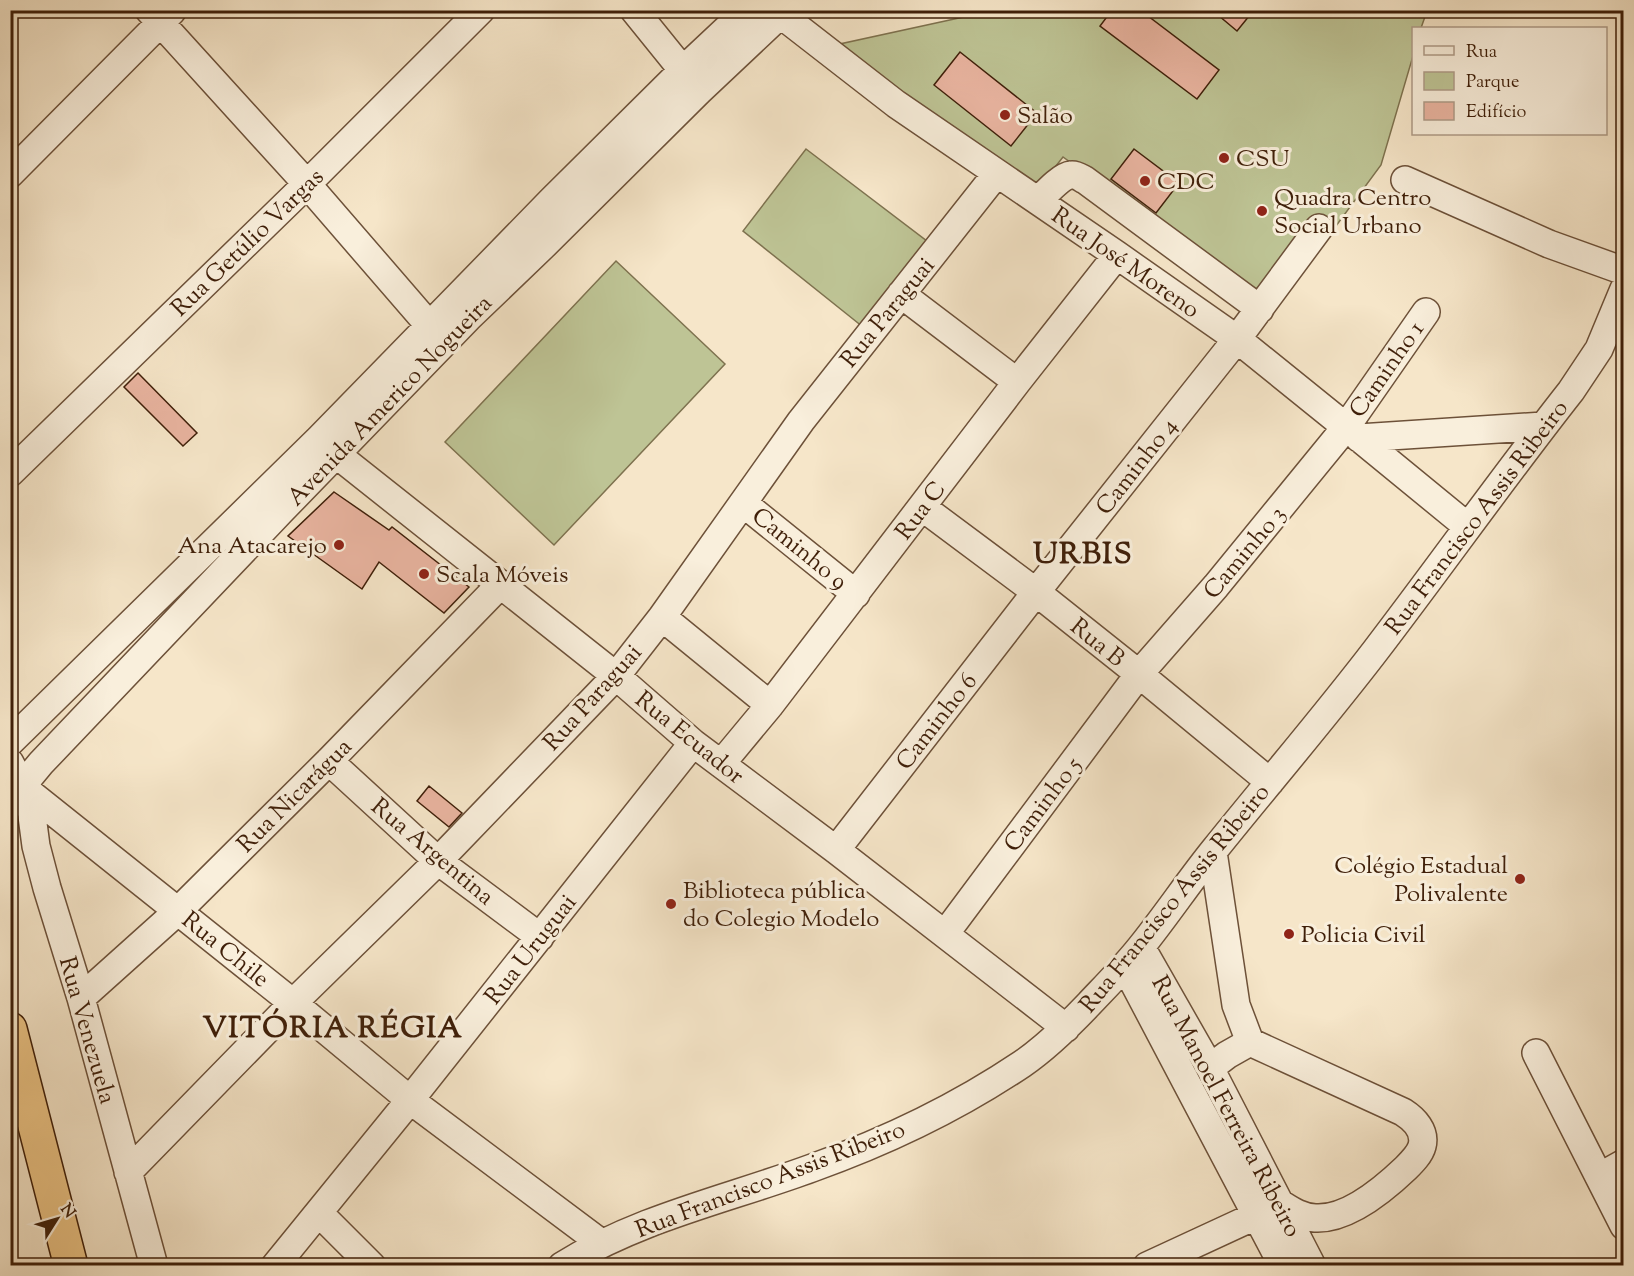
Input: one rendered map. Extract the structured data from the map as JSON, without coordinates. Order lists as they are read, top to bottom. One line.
{"streets":{"street":["Rua Getúlio Vargas","Rua José Moreno","Rua Paraguai","Caminho 1","Avenida Americo Nogueira","Caminho 4","Rua C","Rua Francisco Assis Ribeiro","Caminho 9","Caminho 3","Rua B","Caminho 6","Rua Ecuador","Rua Nicarágua","Caminho 5","Rua Argentina","Rua Chile","Rua Uruguai","Rua Venezuela","Rua Manoel Ferreira Ribeiro"]},"crossings":[["Rua José Moreno","Rua Paraguai"],["Rua José Moreno","Caminho 1"],["Rua José Moreno","Avenida Americo Nogueira"],["Rua José Moreno","Caminho 4"],["Rua José Moreno","Rua C"],["Rua José Moreno","Rua Francisco Assis Ribeiro"],["Rua José Moreno","Caminho 3"],["Rua Paraguai","Caminho 9"],["Rua Paraguai","Rua Ecuador"],["Rua Paraguai","Rua Argentina"],["Rua Paraguai","Rua Chile"],["Rua Paraguai","Rua Venezuela"],["Caminho 1","Caminho 3"],["Avenida Americo Nogueira","Rua Ecuador"],["Avenida Americo Nogueira","Rua Chile"],["Avenida Americo Nogueira","Rua Venezuela"],["Caminho 4","Rua B"],["Caminho 4","Caminho 6"],["Rua C","Caminho 9"],["Rua C","Rua B"],["Rua C","Rua Ecuador"],["Rua Francisco Assis Ribeiro","Rua B"],["Rua Francisco Assis Ribeiro","Rua Ecuador"],["Rua Francisco Assis Ribeiro","Rua Chile"],["Rua Francisco Assis Ribeiro","Rua Manoel Ferreira Ribeiro"],["Caminho 3","Rua B"],["Caminho 3","Caminho 5"],["Rua B","Caminho 6"],["Rua B","Caminho 5"],["Caminho 6","Rua Ecuador"],["Rua Ecuador","Rua Nicarágua"],["Rua Ecuador","Caminho 5"],["Rua Ecuador","Rua Uruguai"],["Rua Nicarágua","Rua Argentina"],["Rua Nicarágua","Rua Chile"],["Rua Nicarágua","Rua Venezuela"],["Rua Argentina","Rua Uruguai"],["Rua Chile","Rua Uruguai"],["Rua Chile","Rua Venezuela"]],"districts":["URBIS","VITÓRIA RÉGIA"],"places":["Salão","CSU","CDC","Quadra Centro Social Urbano","Ana Atacarejo","Scala Móveis","Colégio Estadual Polivalente","Biblioteca pública do Colegio Modelo","Policia Civil"],"legend":["Rua","Parque","Edifício"],"north":"top right"}
